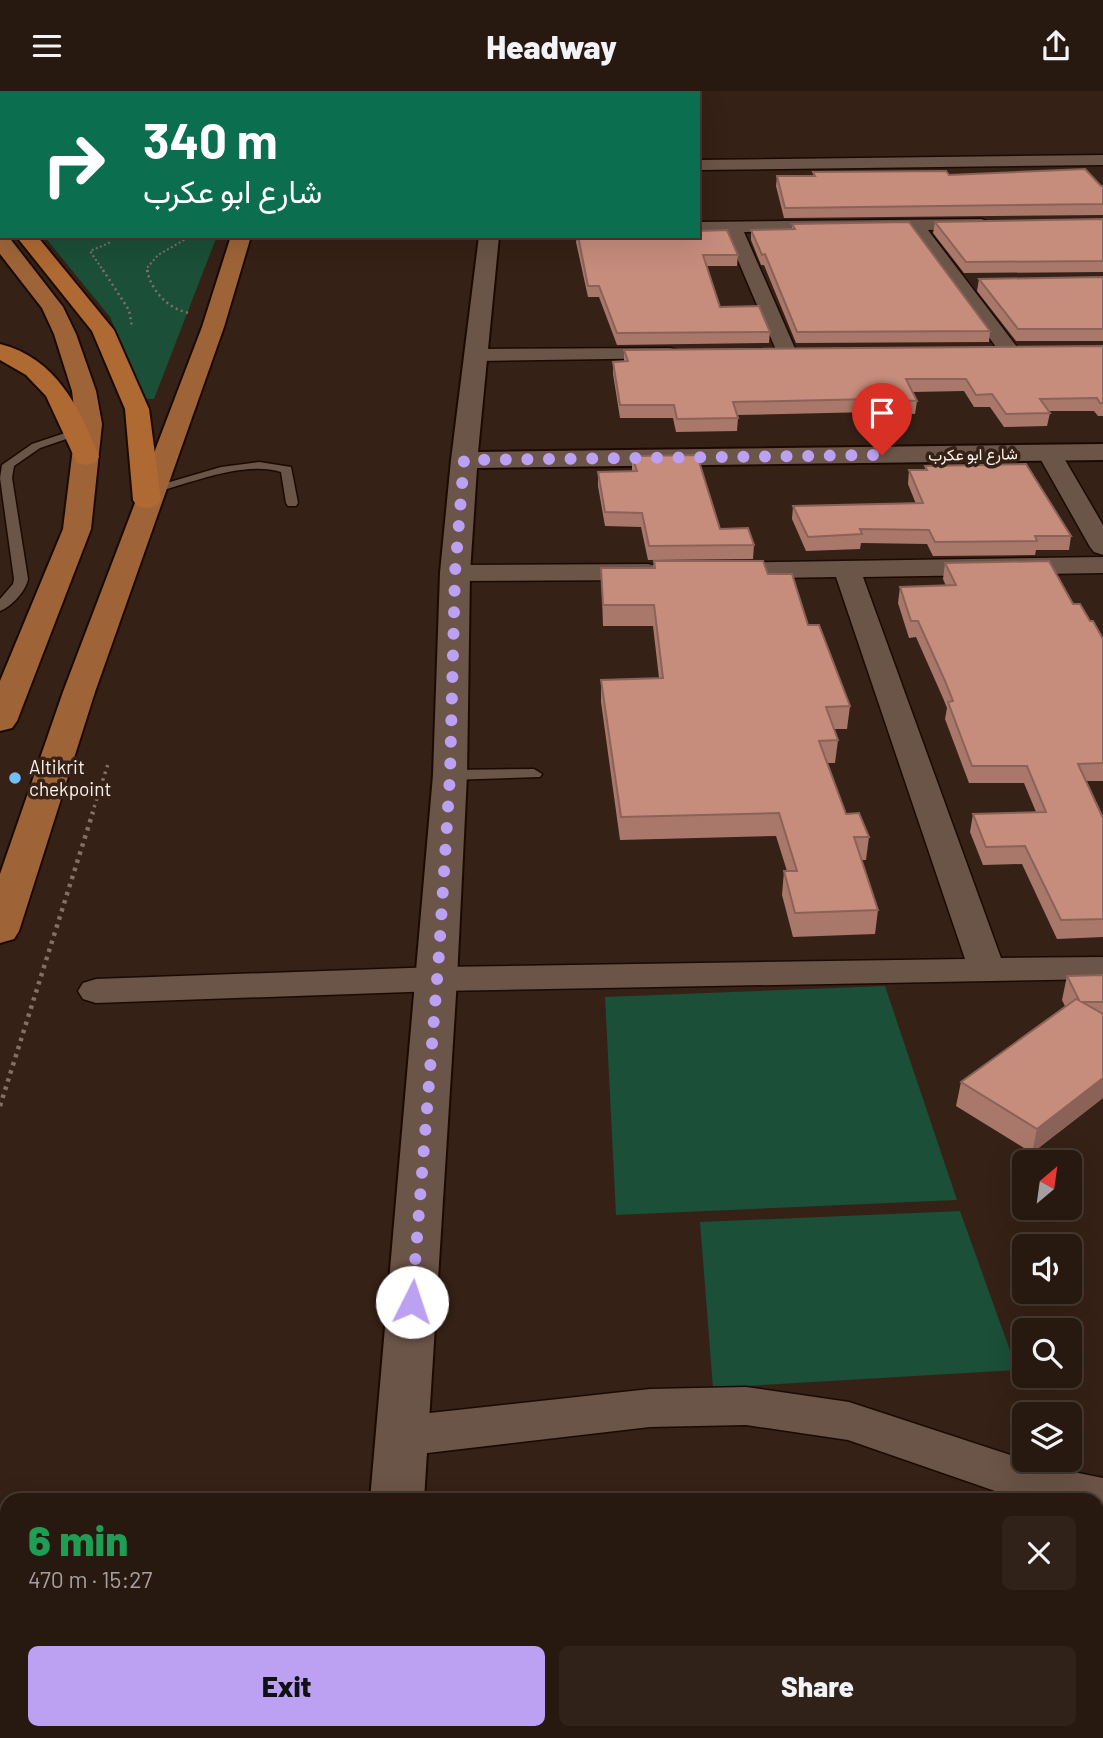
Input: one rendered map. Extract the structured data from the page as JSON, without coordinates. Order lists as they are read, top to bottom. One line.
{"streets":{"street":["شارع ابو عكرب"]},"places":["Altikrit chekpoint"],"north":"top right","page":{"header":"Headway","turn":["340 m","شارع ابو عكرب"],"heading":["6 min","470 m · 15:27"],"buttons":["Exit","Share"]}}
